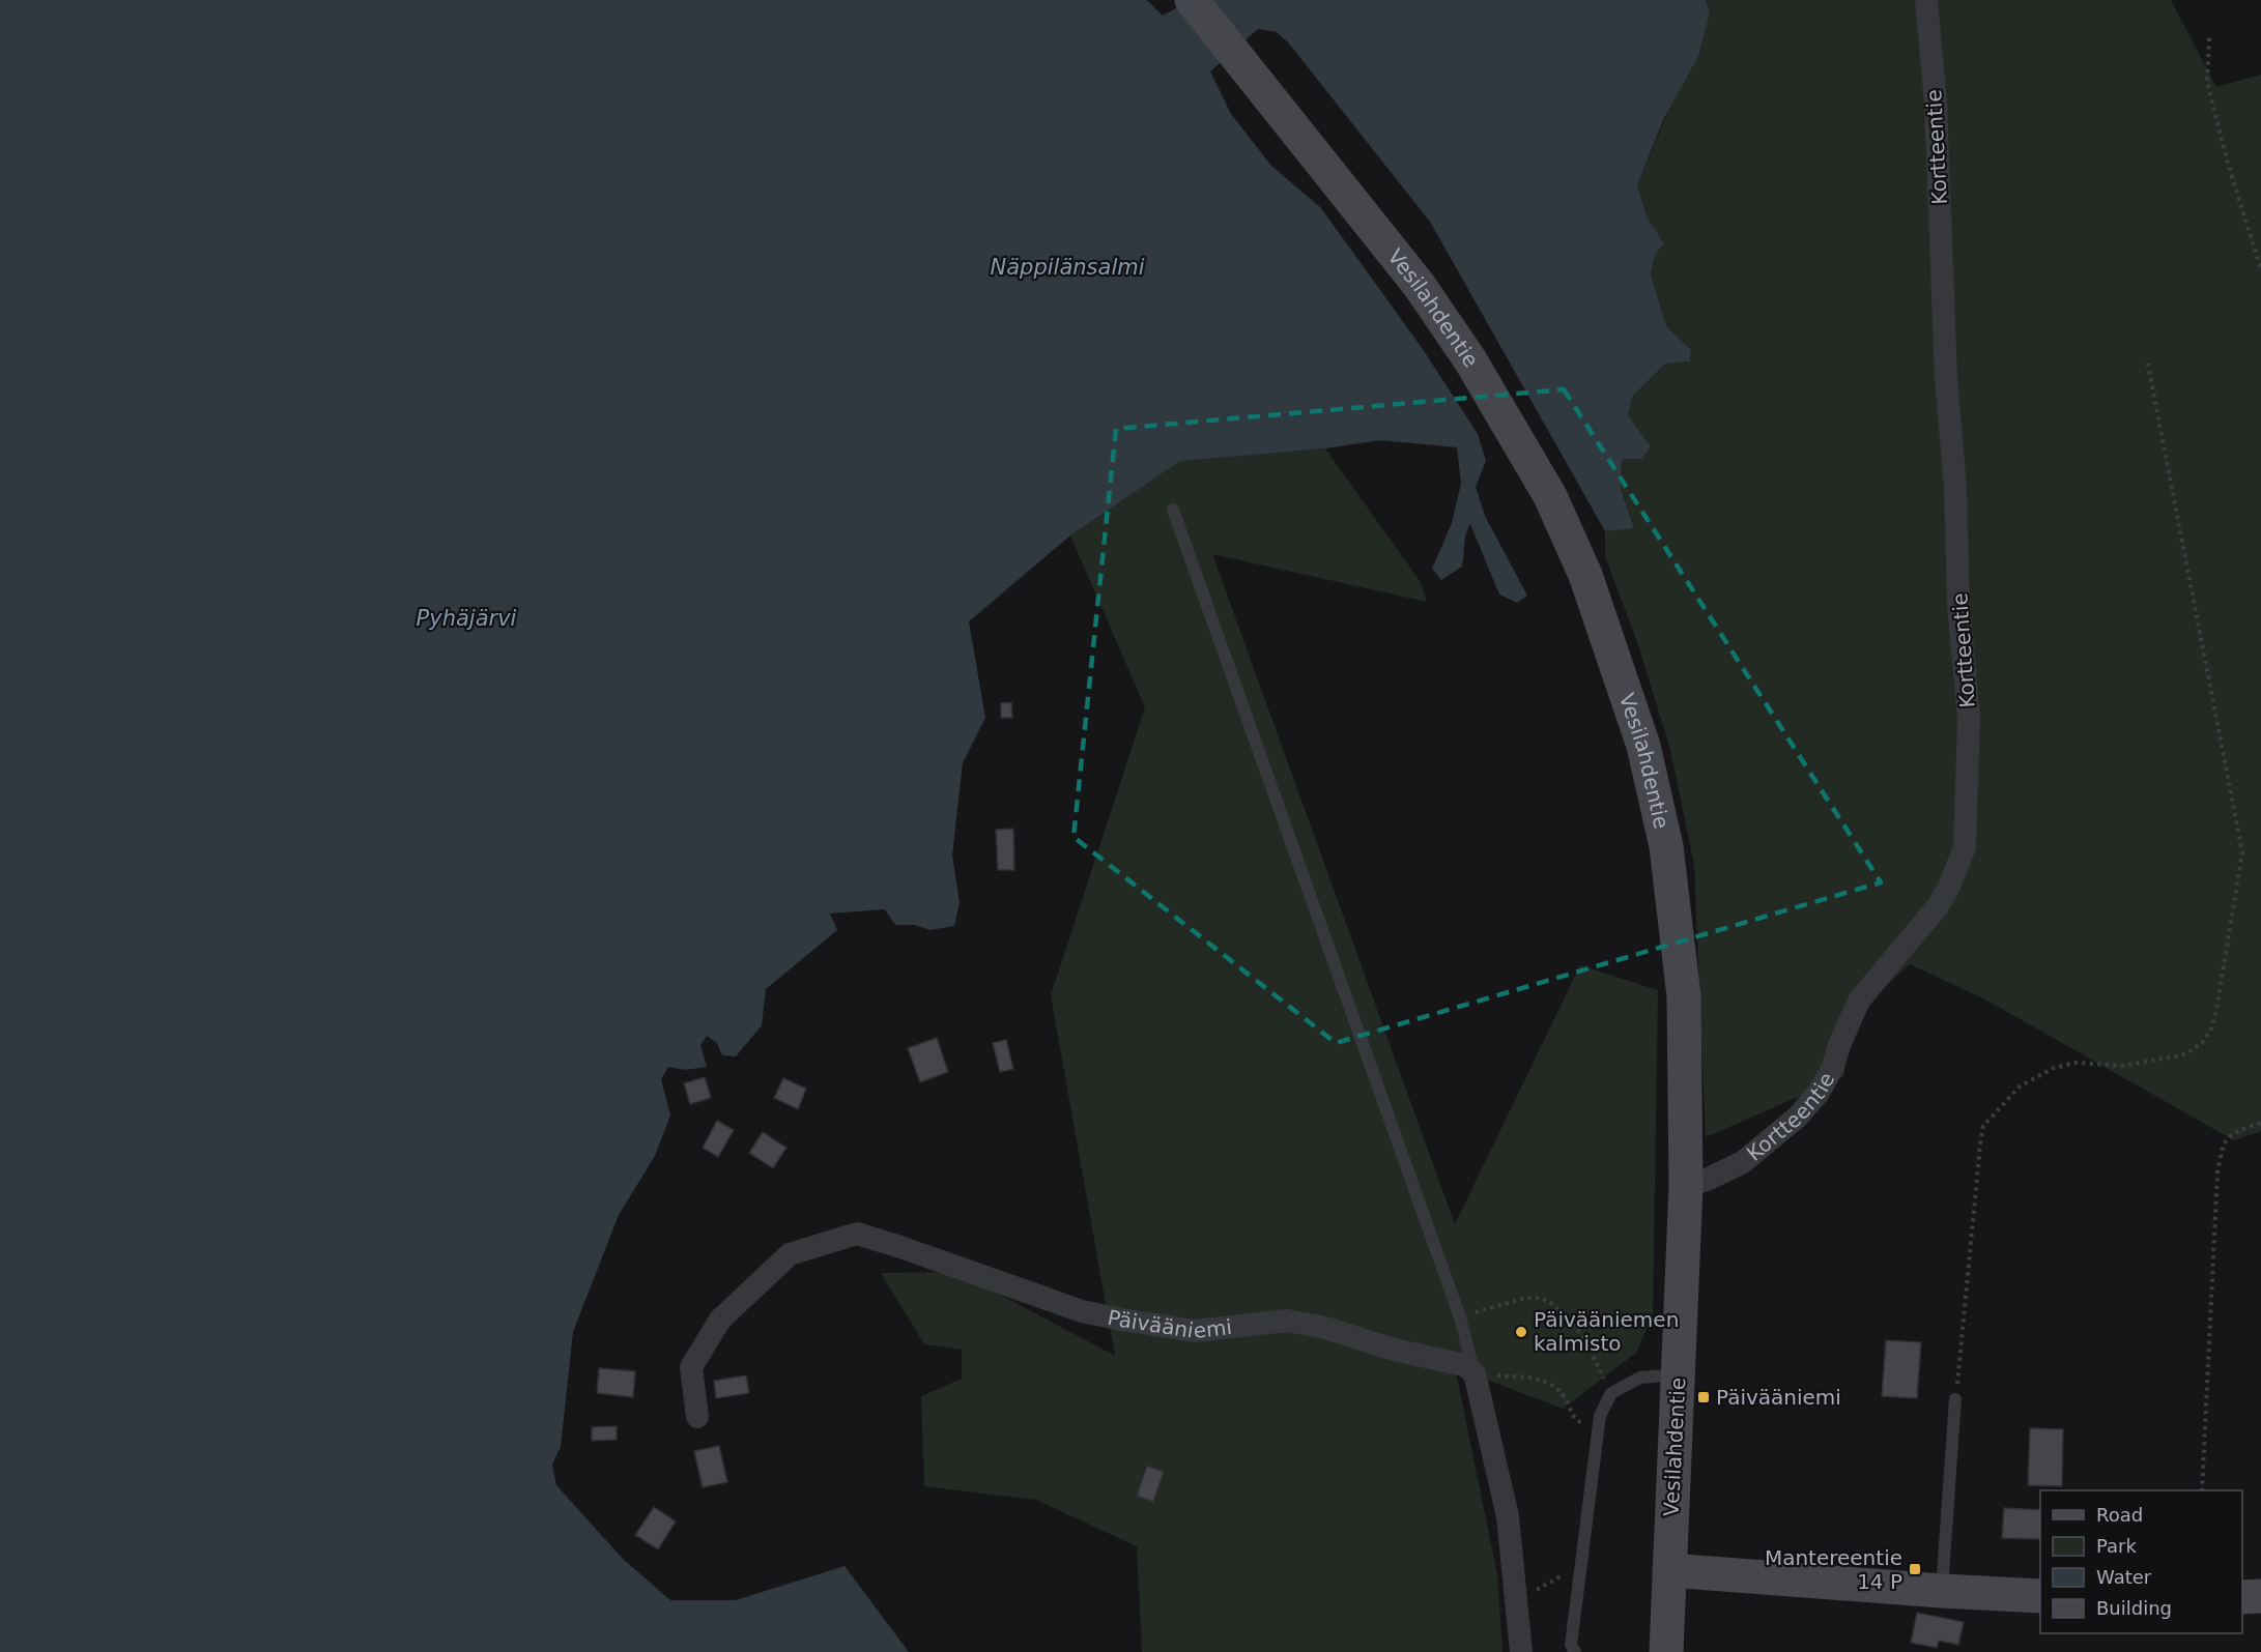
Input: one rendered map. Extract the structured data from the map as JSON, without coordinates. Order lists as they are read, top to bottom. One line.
{"streets":{"main road":["Vesilahdentie"],"street":["Kortteentie","Päivääniemi"]},"crossings":[["Kortteentie","Vesilahdentie"]],"water":["Näppilänsalmi","Pyhäjärvi"],"places":{"other":["Päivääniemen kalmisto"],"transit":["Päivääniemi","Mantereentie 14 P"]},"legend":["Road","Park","Water","Building"]}
